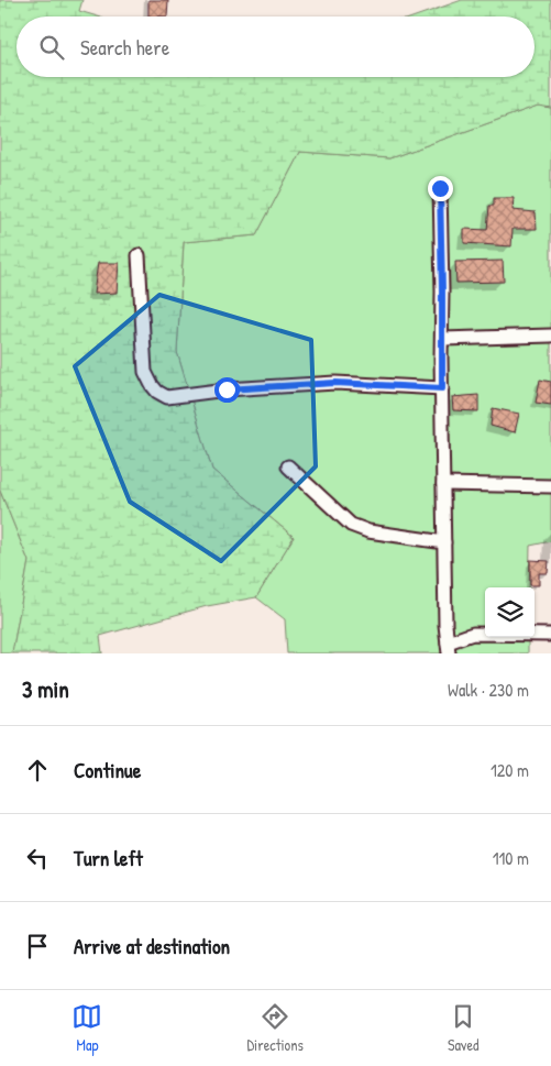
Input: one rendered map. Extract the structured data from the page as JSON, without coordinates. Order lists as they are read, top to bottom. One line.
{"page":{"search":"Search here","heading":["3 min","Walk · 230 m"],"list":[["Continue","120 m"],["Turn left","110 m"],"Arrive at destination"],"nav":["Map","Directions","Saved"]}}
